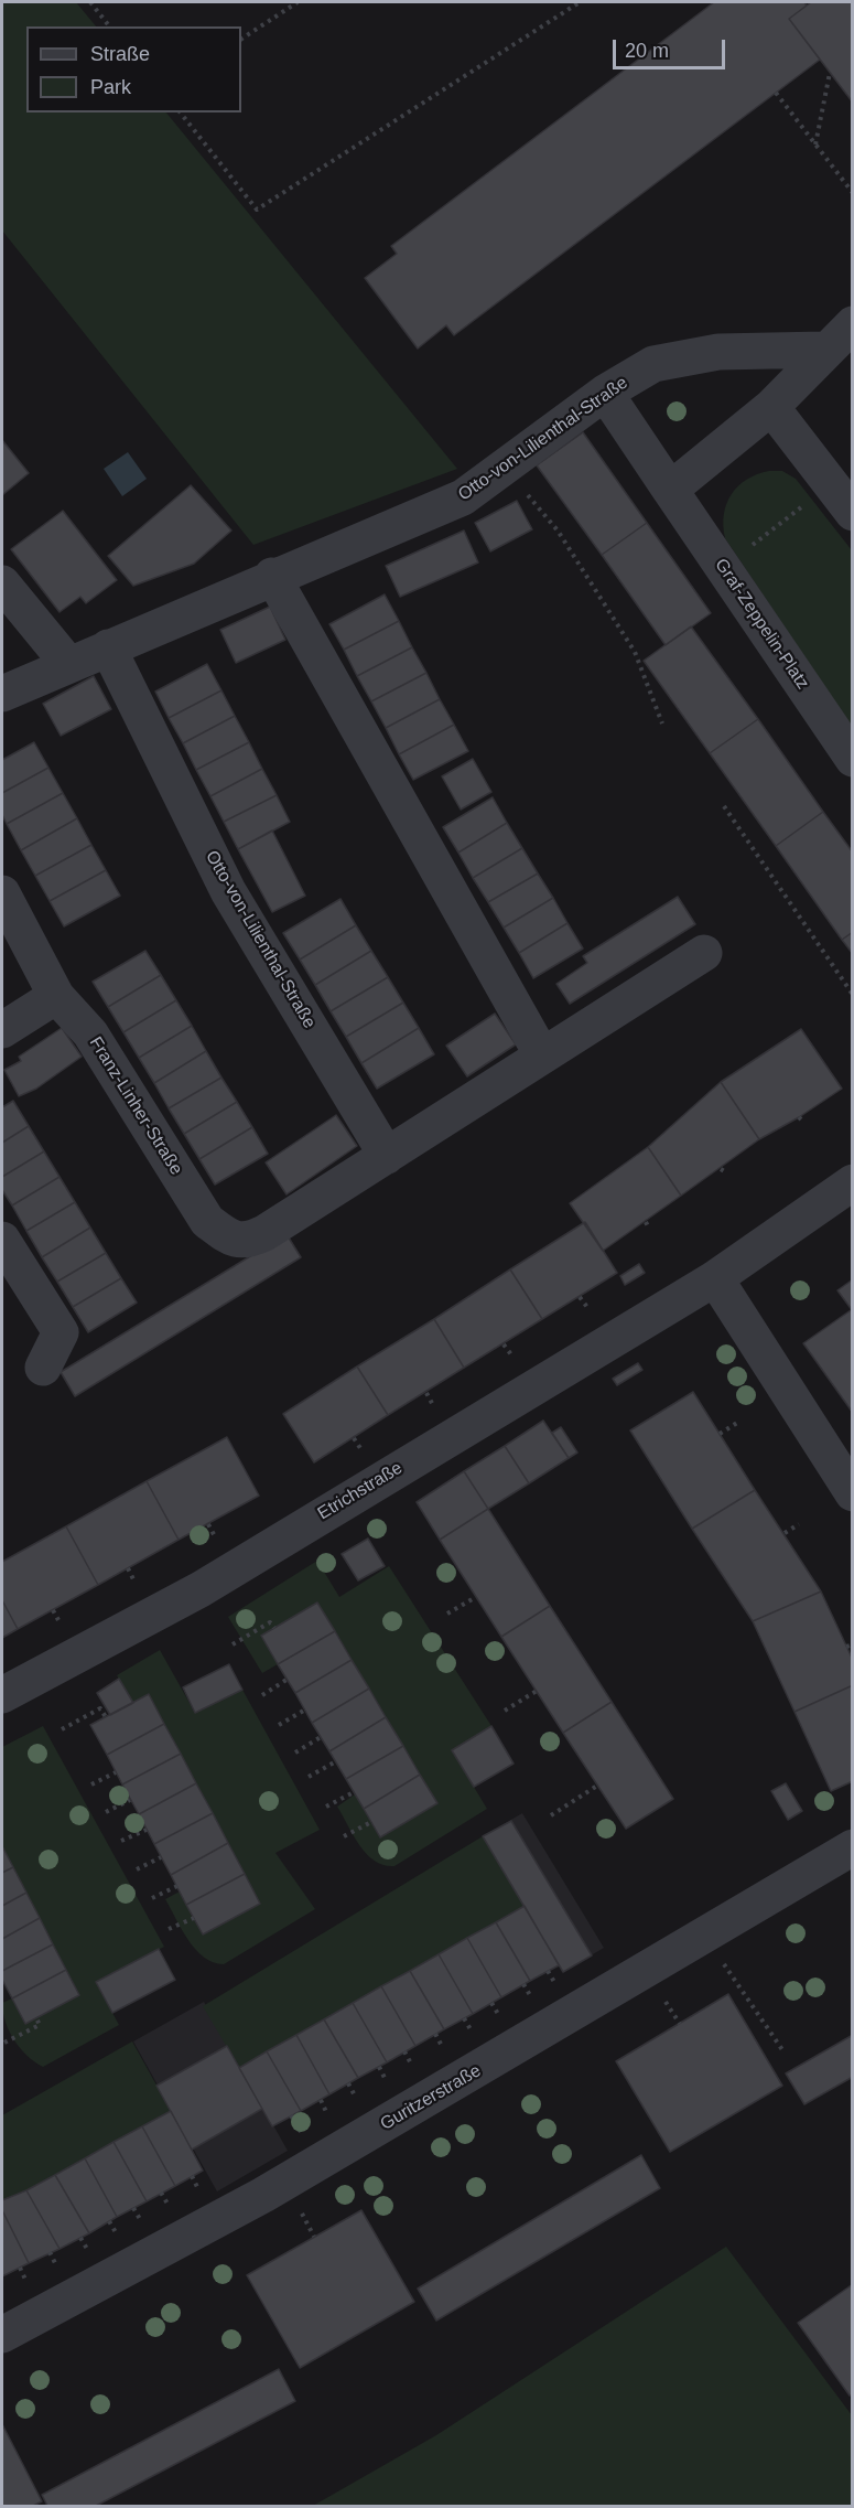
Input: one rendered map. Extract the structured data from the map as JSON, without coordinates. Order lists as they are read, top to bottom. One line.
{"streets":{"street":["Otto-von-Lilienthal-Straße","Graf-Zeppelin-Platz","Franz-Linher-Straße","Etrichstraße","Guritzerstraße"]},"crossings":[["Otto-von-Lilienthal-Straße","Graf-Zeppelin-Platz"],["Otto-von-Lilienthal-Straße","Franz-Linher-Straße"]],"legend":["Straße","Park"],"scale_bar":"20 m"}
